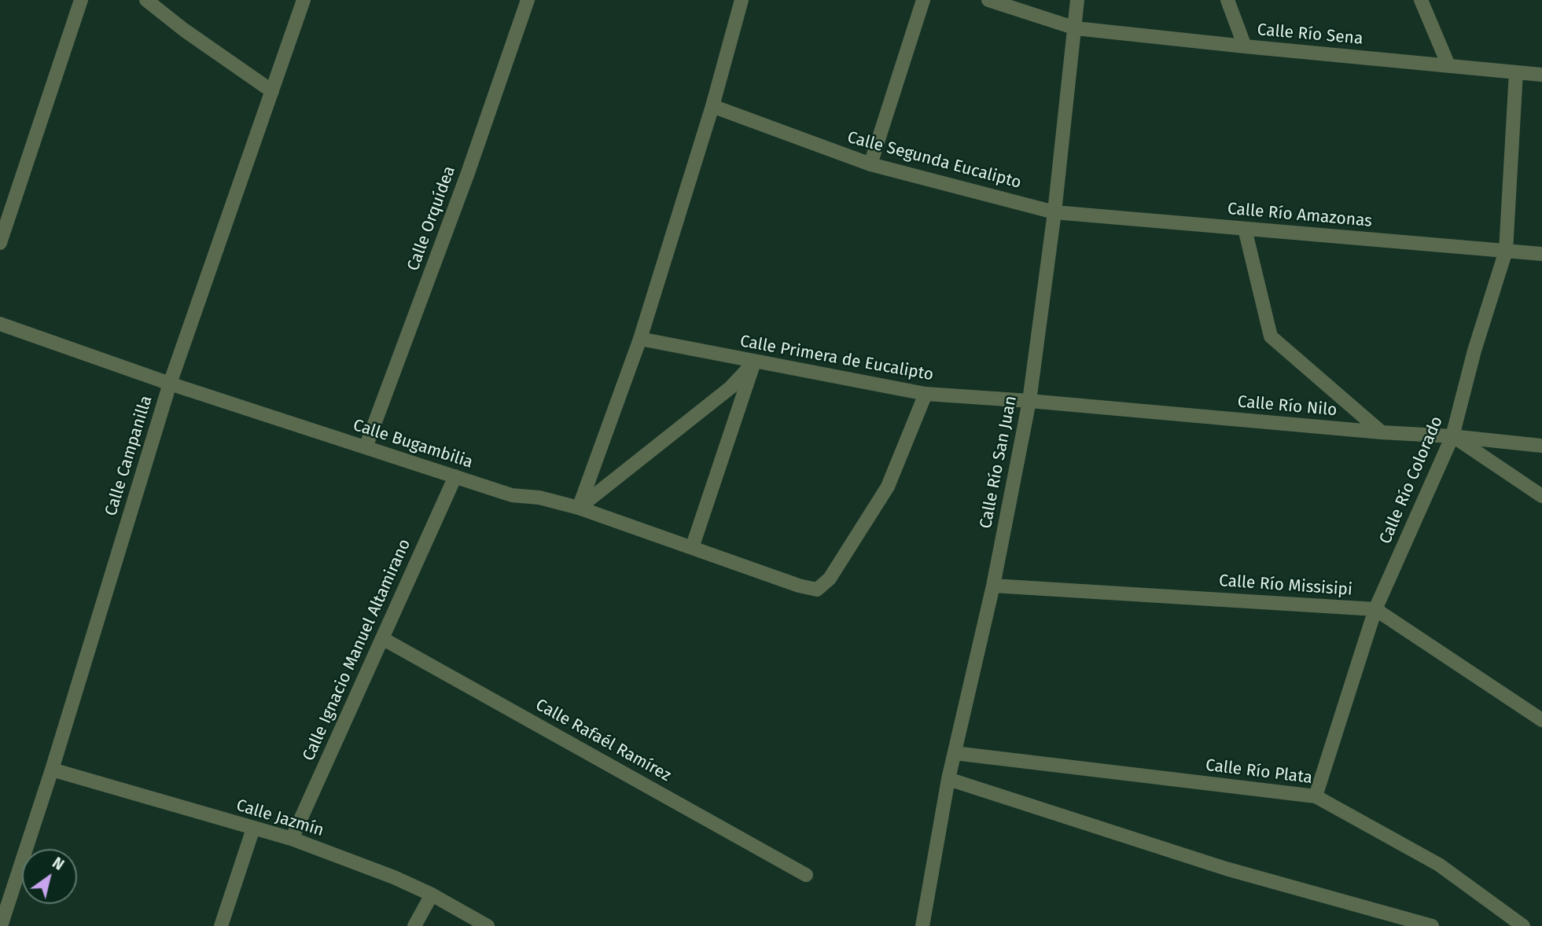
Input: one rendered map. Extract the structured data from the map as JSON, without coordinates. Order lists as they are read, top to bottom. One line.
{"streets":{"street":["Calle Río Sena","Calle Segunda Eucalipto","Calle Río Amazonas","Calle Orquídea","Calle Primera de Eucalipto","Calle Río Nilo","Calle Bugambilia","Calle Campanilla","Calle Río San Juan","Calle Río Colorado","Calle Río Missisipi","Calle Ignacio Manuel Altamirano","Calle Rafaél Ramírez","Calle Río Plata","Calle Jazmín"]},"crossings":[["Calle Río Sena","Calle Río San Juan"],["Calle Río Sena","Calle Río Colorado"],["Calle Segunda Eucalipto","Calle Río Amazonas"],["Calle Segunda Eucalipto","Calle Río San Juan"],["Calle Río Amazonas","Calle Río San Juan"],["Calle Río Amazonas","Calle Río Colorado"],["Calle Orquídea","Calle Bugambilia"],["Calle Primera de Eucalipto","Calle Río Nilo"],["Calle Primera de Eucalipto","Calle Bugambilia"],["Calle Primera de Eucalipto","Calle Río San Juan"],["Calle Río Nilo","Calle Río San Juan"],["Calle Río Nilo","Calle Río Colorado"],["Calle Bugambilia","Calle Campanilla"],["Calle Bugambilia","Calle Ignacio Manuel Altamirano"],["Calle Campanilla","Calle Jazmín"],["Calle Río San Juan","Calle Río Missisipi"],["Calle Río San Juan","Calle Río Plata"],["Calle Río Colorado","Calle Río Missisipi"],["Calle Río Colorado","Calle Río Plata"],["Calle Ignacio Manuel Altamirano","Calle Rafaél Ramírez"],["Calle Ignacio Manuel Altamirano","Calle Jazmín"]],"north":"top right"}
